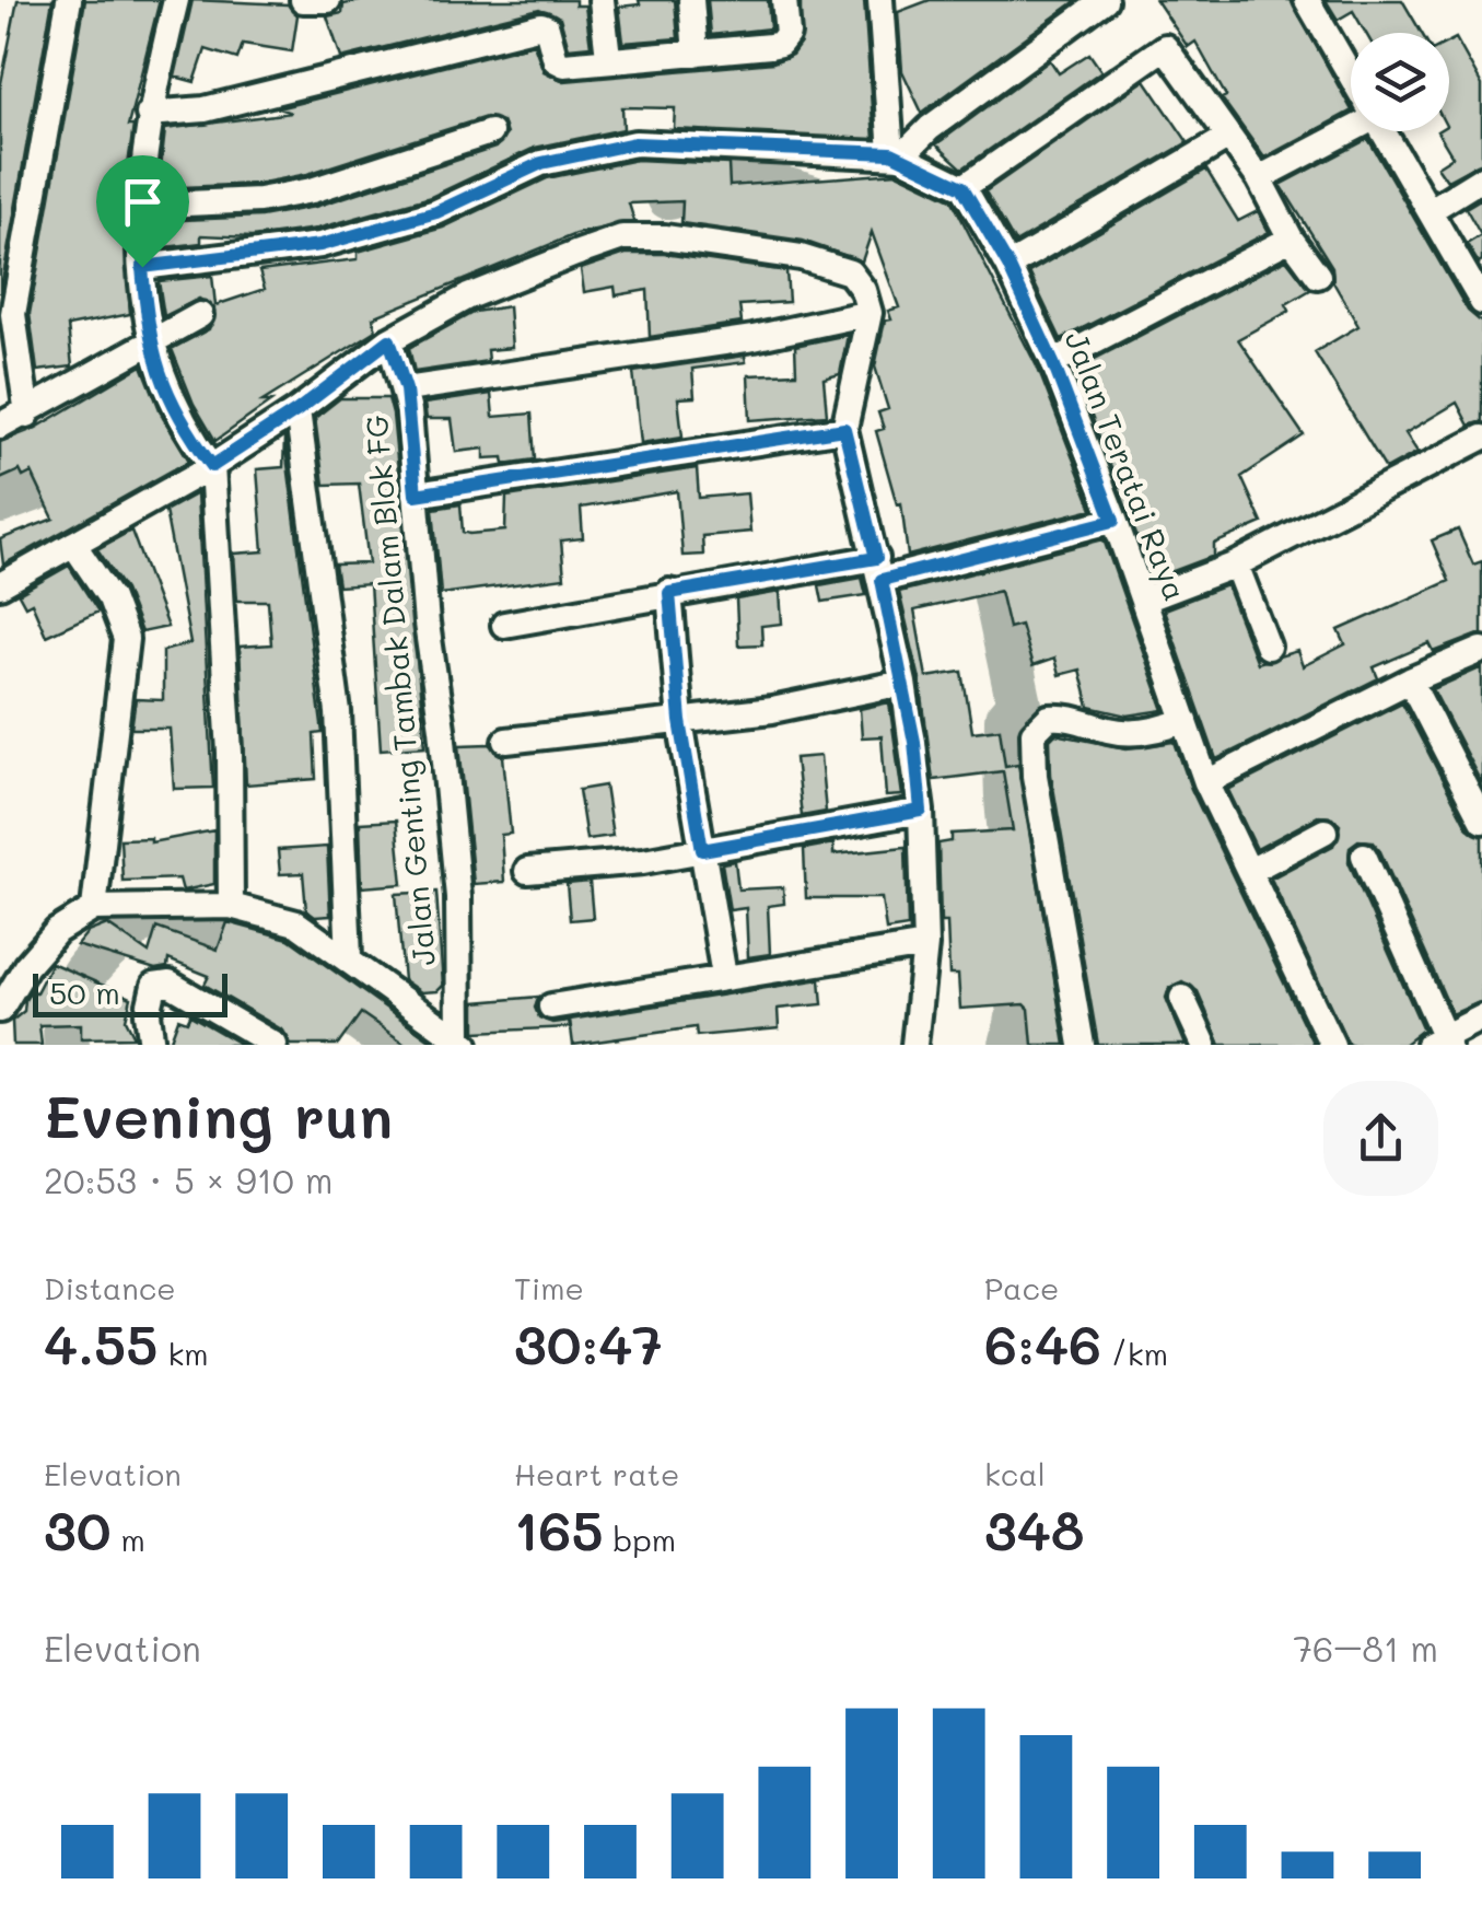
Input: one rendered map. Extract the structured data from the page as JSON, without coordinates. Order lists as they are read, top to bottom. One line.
{"streets":{"street":["Jalan Teratai Raya","Jalan Genting Tambak Dalam Blok FG"]},"scale_bar":"50 m","page":{"scale":"50 m","heading":["Evening run","20:53 · 5 × 910 m"],"stats":[["Distance","4.55 km"],["Time","30:47"],["Pace","6:46 /km"],["Elevation","30 m"],["Heart rate","165 bpm"],["kcal","348"]],"chart":["Elevation","76–81 m"]}}
